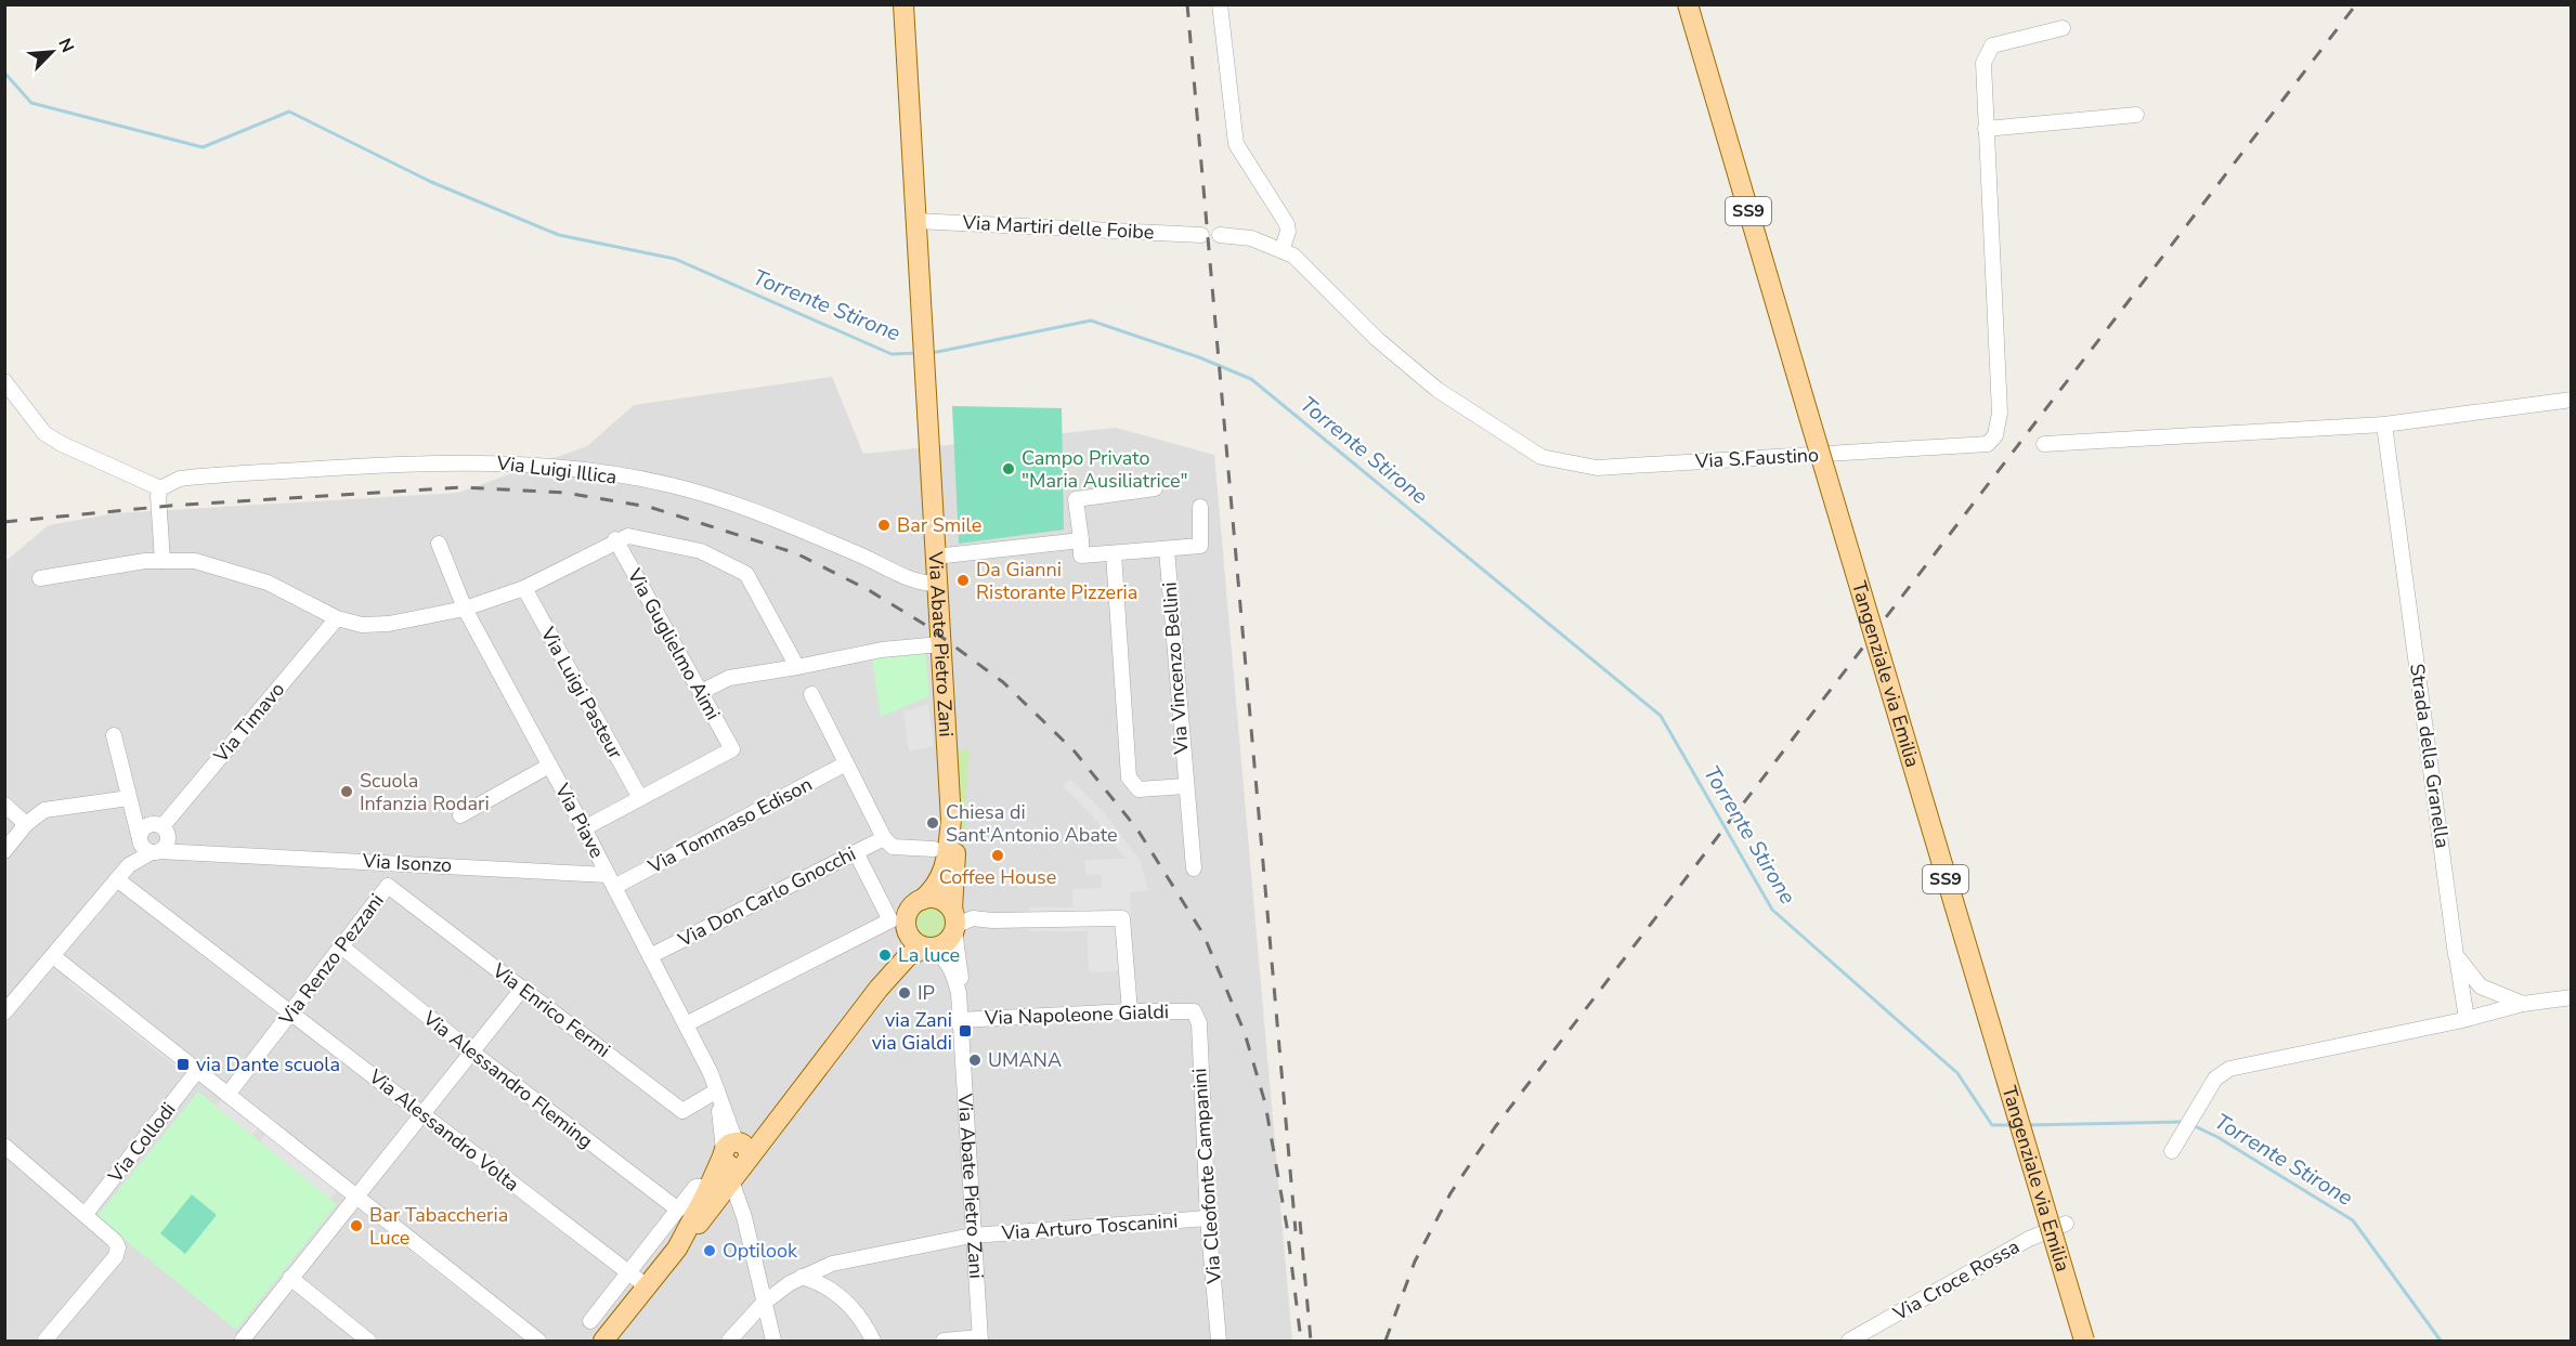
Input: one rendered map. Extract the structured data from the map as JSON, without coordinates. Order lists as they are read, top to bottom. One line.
{"streets":{"main road":["SS9","Via Abate Pietro Zani","Tangenziale via Emilia"],"street":["Via Martiri delle Foibe","Via S.Faustino","Via Luigi Illica","Via Guglielmo Aimi","Via Vincenzo Bellini","Via Luigi Pasteur","Via Timavo","Strada della Granella","Via Piave","Via Tommaso Edison","Via Isonzo","Via Don Carlo Gnocchi","Via Renzo Pezzani","Via Enrico Fermi","Via Napoleone Gialdi","Via Alessandro Fleming","Via Alessandro Volta","Via Collodi","Via Cleofonte Campanini","Via Arturo Toscanini","Via Croce Rossa"]},"crossings":[["Via Martiri delle Foibe","Via Abate Pietro Zani"],["Via Luigi Illica","Via Abate Pietro Zani"],["Via Guglielmo Aimi","Via Luigi Pasteur"],["Via Abate Pietro Zani","Via Napoleone Gialdi"],["Via Abate Pietro Zani","Via Arturo Toscanini"],["Via Timavo","Via Isonzo"],["Via Piave","Via Tommaso Edison"],["Via Piave","Via Isonzo"],["Via Piave","Via Don Carlo Gnocchi"],["Via Piave","Via Enrico Fermi"],["Via Tommaso Edison","Via Isonzo"],["Via Renzo Pezzani","Via Enrico Fermi"],["Via Renzo Pezzani","Via Alessandro Fleming"],["Via Renzo Pezzani","Via Alessandro Volta"],["Via Napoleone Gialdi","Via Cleofonte Campanini"],["Via Cleofonte Campanini","Via Arturo Toscanini"]],"water":["Torrente Stirone"],"places":{"other":["Campo Privato \"Maria Ausiliatrice\"","Bar Smile","Da Gianni Ristorante Pizzeria","Scuola Infanzia Rodari","Chiesa di Sant'Antonio Abate","Coffee House","La luce","IP","UMANA","Bar Tabaccheria Luce","Optilook"],"transit":["via Zani via Gialdi","via Dante scuola"]},"north":"top right"}
